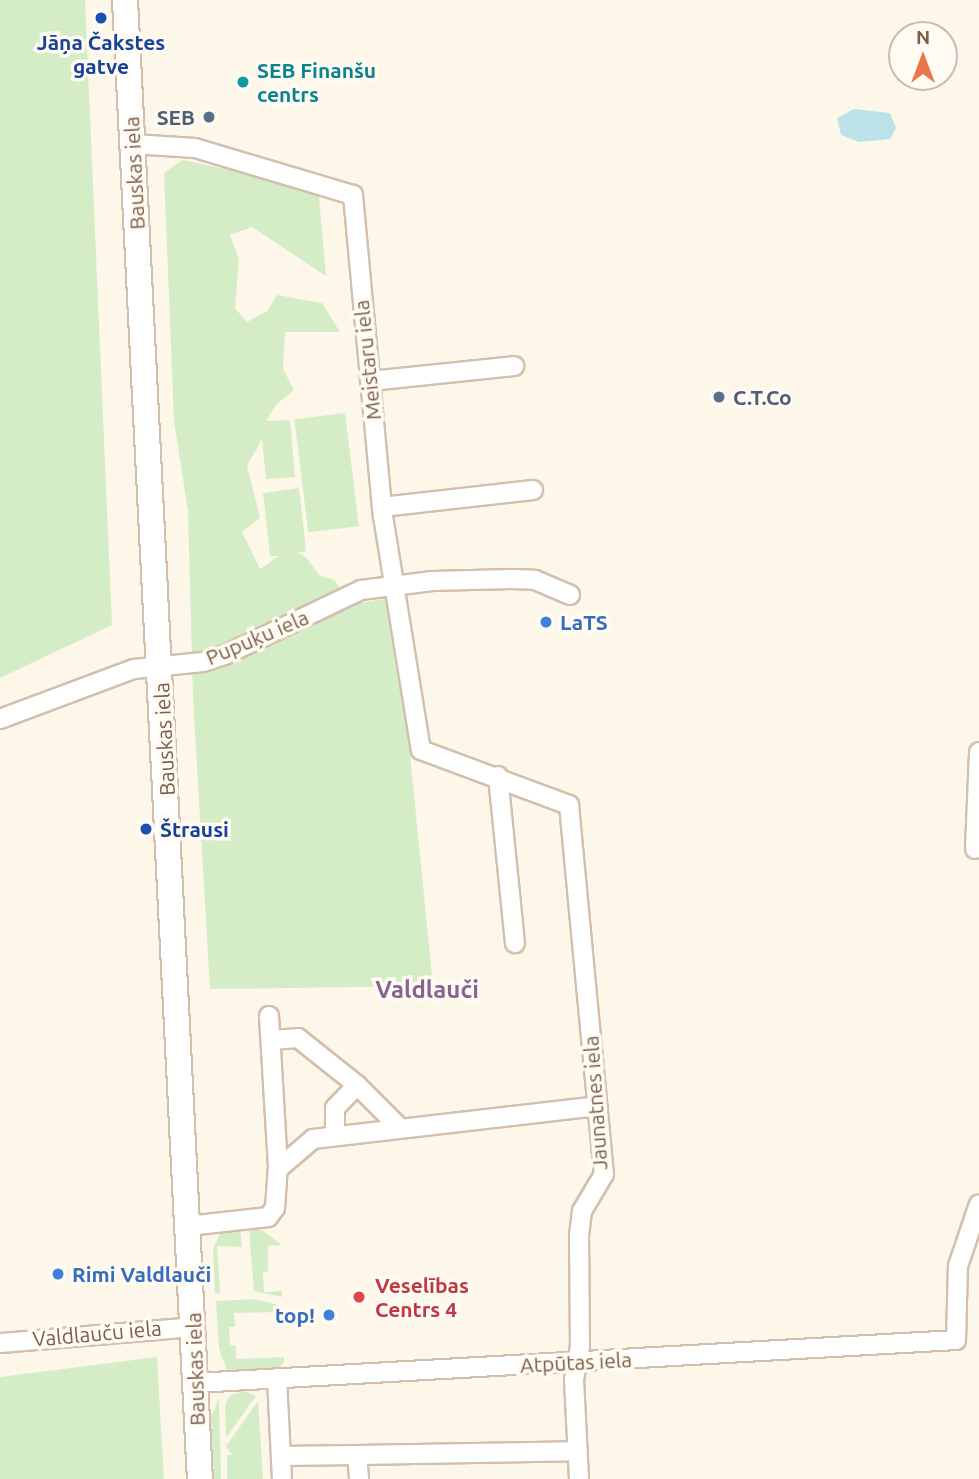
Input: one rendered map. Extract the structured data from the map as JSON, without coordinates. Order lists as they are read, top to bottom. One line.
{"streets":{"main road":["Bauskas iela"],"street":["Meistaru iela","Pupuķu iela","Jaunatnes iela","Valdlauču iela","Atpūtas iela"]},"crossings":[["Bauskas iela","Meistaru iela"],["Bauskas iela","Pupuķu iela"],["Bauskas iela","Valdlauču iela"],["Bauskas iela","Atpūtas iela"],["Meistaru iela","Pupuķu iela"],["Meistaru iela","Jaunatnes iela"],["Jaunatnes iela","Atpūtas iela"]],"districts":["Valdlauči"],"places":["Jāņa Čakstes gatve","SEB Finanšu centrs","SEB","C.T.Co","LaTS","Štrausi","Rimi Valdlauči","Veselības Centrs 4","top!"],"north":"top"}
